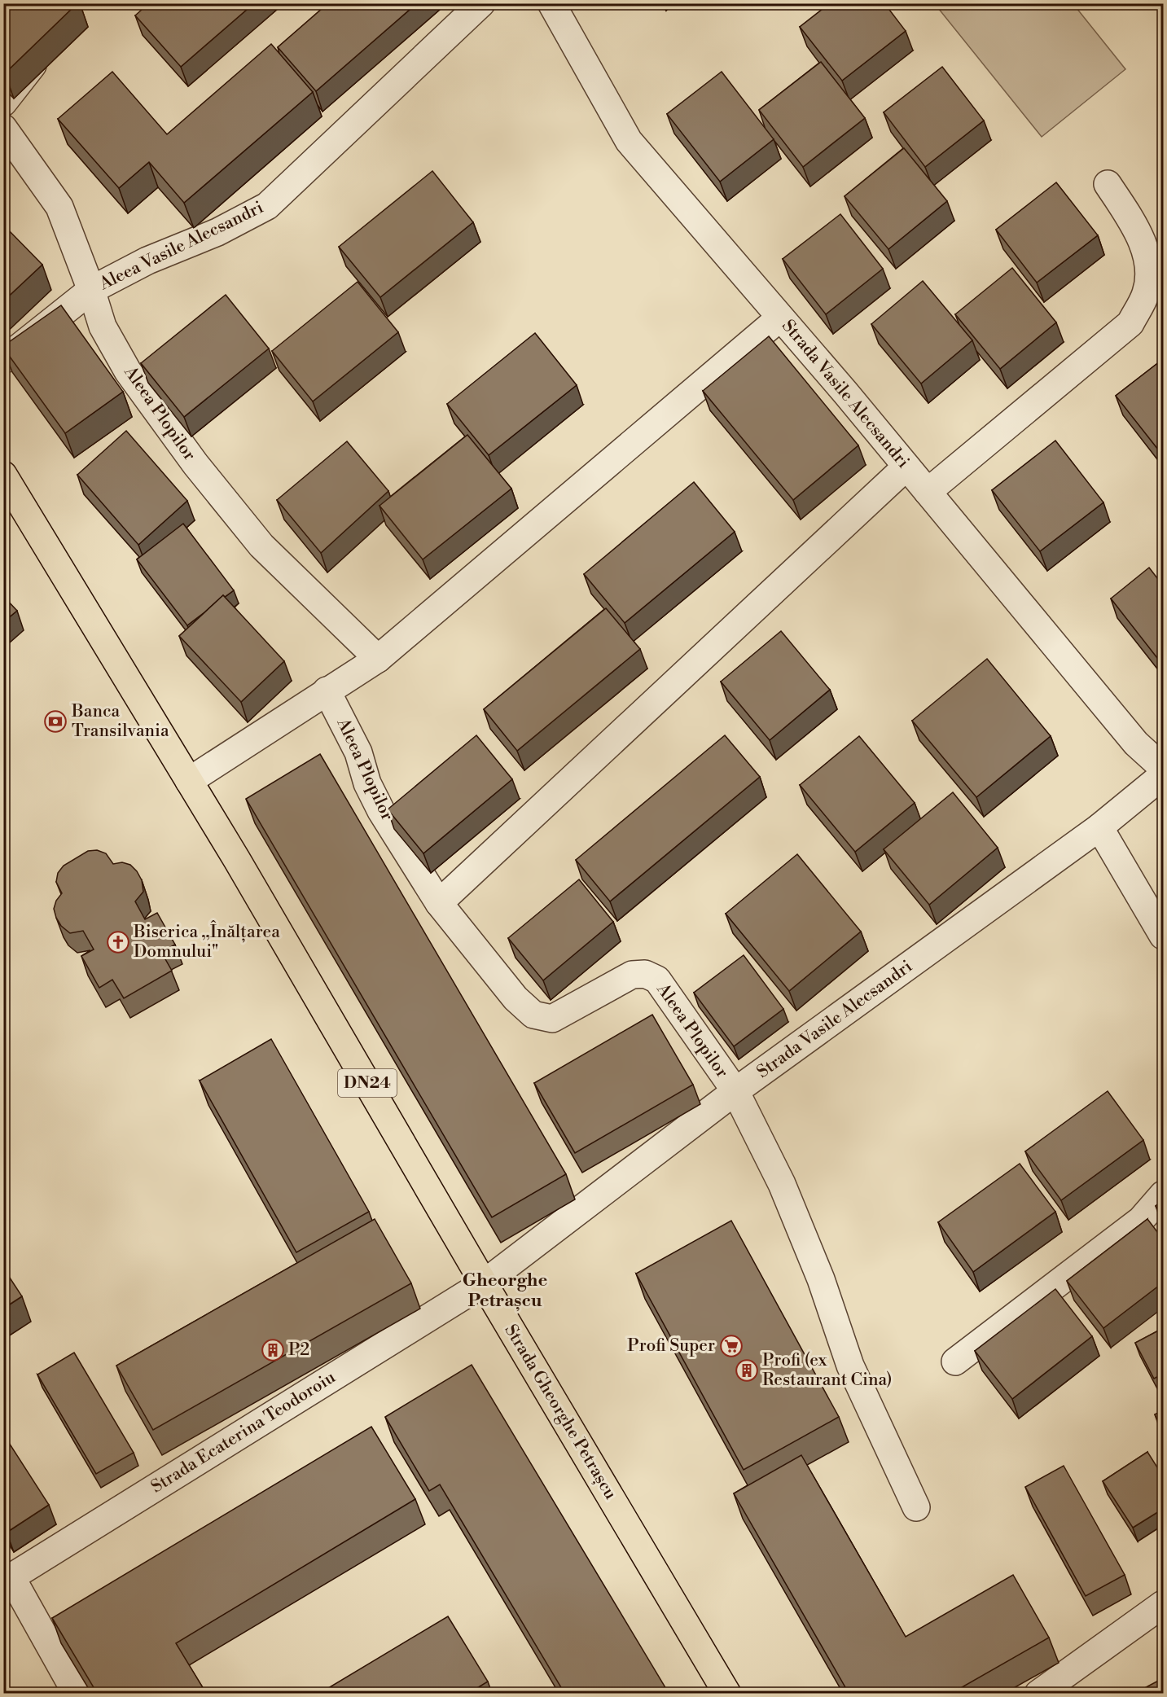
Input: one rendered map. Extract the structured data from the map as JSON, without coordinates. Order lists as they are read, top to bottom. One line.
{"streets":{"main road":["DN24","Strada Gheorghe Petrașcu"],"street":["Aleea Vasile Alecsandri","Strada Vasile Alecsandri","Aleea Plopilor","Strada Ecaterina Teodoroiu"]},"crossings":[["Aleea Vasile Alecsandri","Aleea Plopilor"],["Strada Vasile Alecsandri","Aleea Plopilor"],["Strada Vasile Alecsandri","Strada Gheorghe Petrașcu"],["Strada Vasile Alecsandri","Strada Ecaterina Teodoroiu"],["Strada Gheorghe Petrașcu","Strada Ecaterina Teodoroiu"]],"districts":["Gheorghe Petrașcu"],"places":{"bank":["Banca Transilvania"],"church":["Biserica „Înălțarea Domnului\""],"supermarket":["Profi Super"],"building":["P2","Profi (ex Restaurant Cina)"]}}
